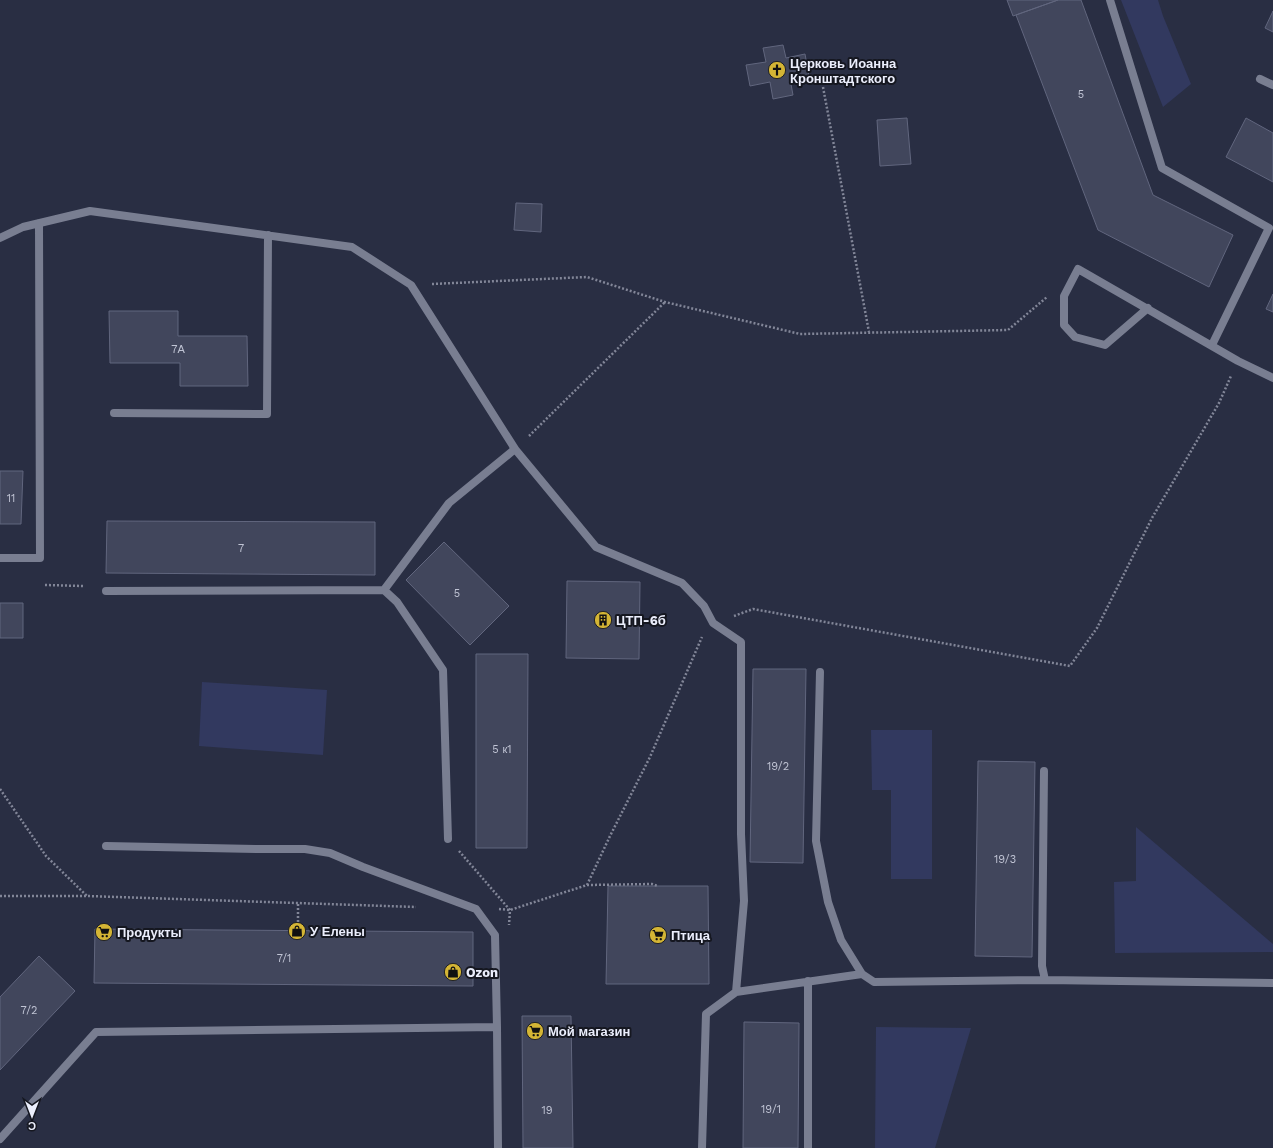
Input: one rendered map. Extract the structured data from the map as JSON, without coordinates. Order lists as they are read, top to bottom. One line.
{"places":{"church":["Церковь Иоанна Кронштадтского"],"building":["ЦТП-6б"],"shop":["У Елены","Ozon"],"supermarket":["Продукты","Птица","Мой магазин"]},"house_numbers":["5","7А","11","7","5","5 к1","19/2","19/3","7/1","7/2","19/1","19"],"north":"bottom"}
